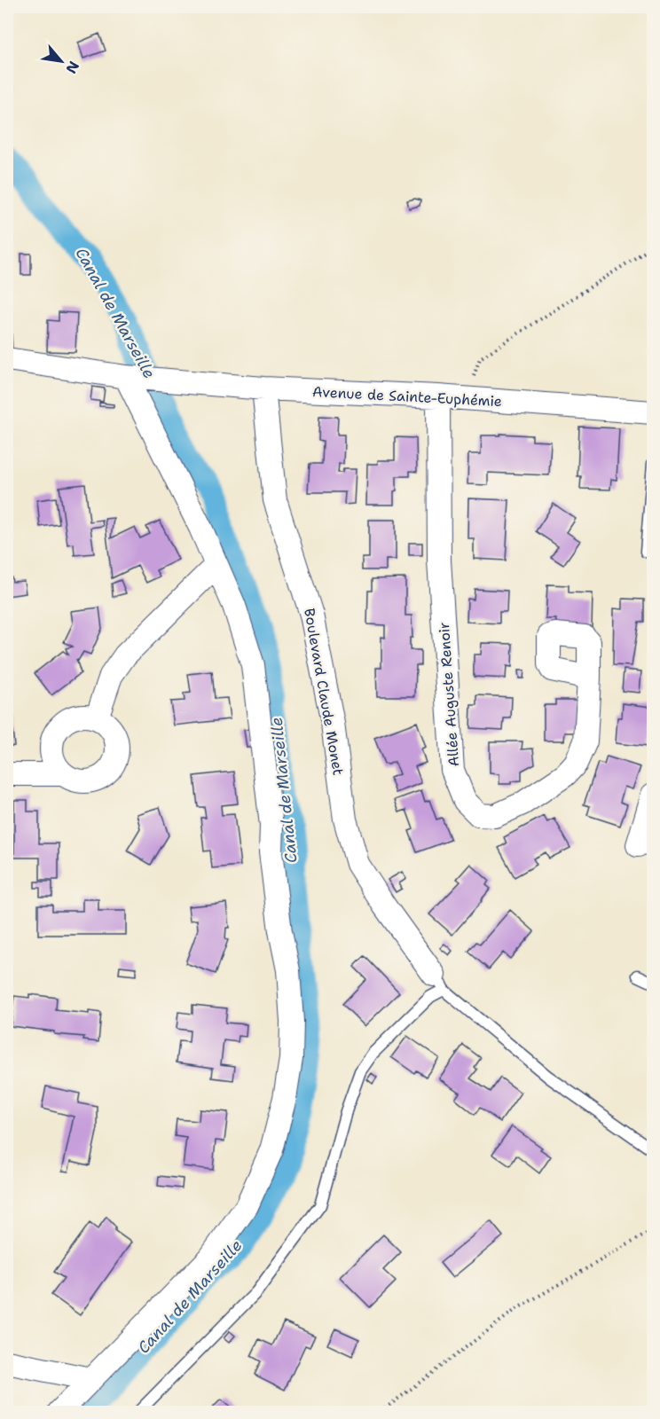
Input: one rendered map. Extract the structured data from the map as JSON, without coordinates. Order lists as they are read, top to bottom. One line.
{"streets":{"street":["Avenue de Sainte-Euphémie","Boulevard Claude Monet","Allée Auguste Renoir"]},"crossings":[["Avenue de Sainte-Euphémie","Boulevard Claude Monet"],["Avenue de Sainte-Euphémie","Allée Auguste Renoir"]],"water":["Canal de Marseille"],"north":"bottom right"}
